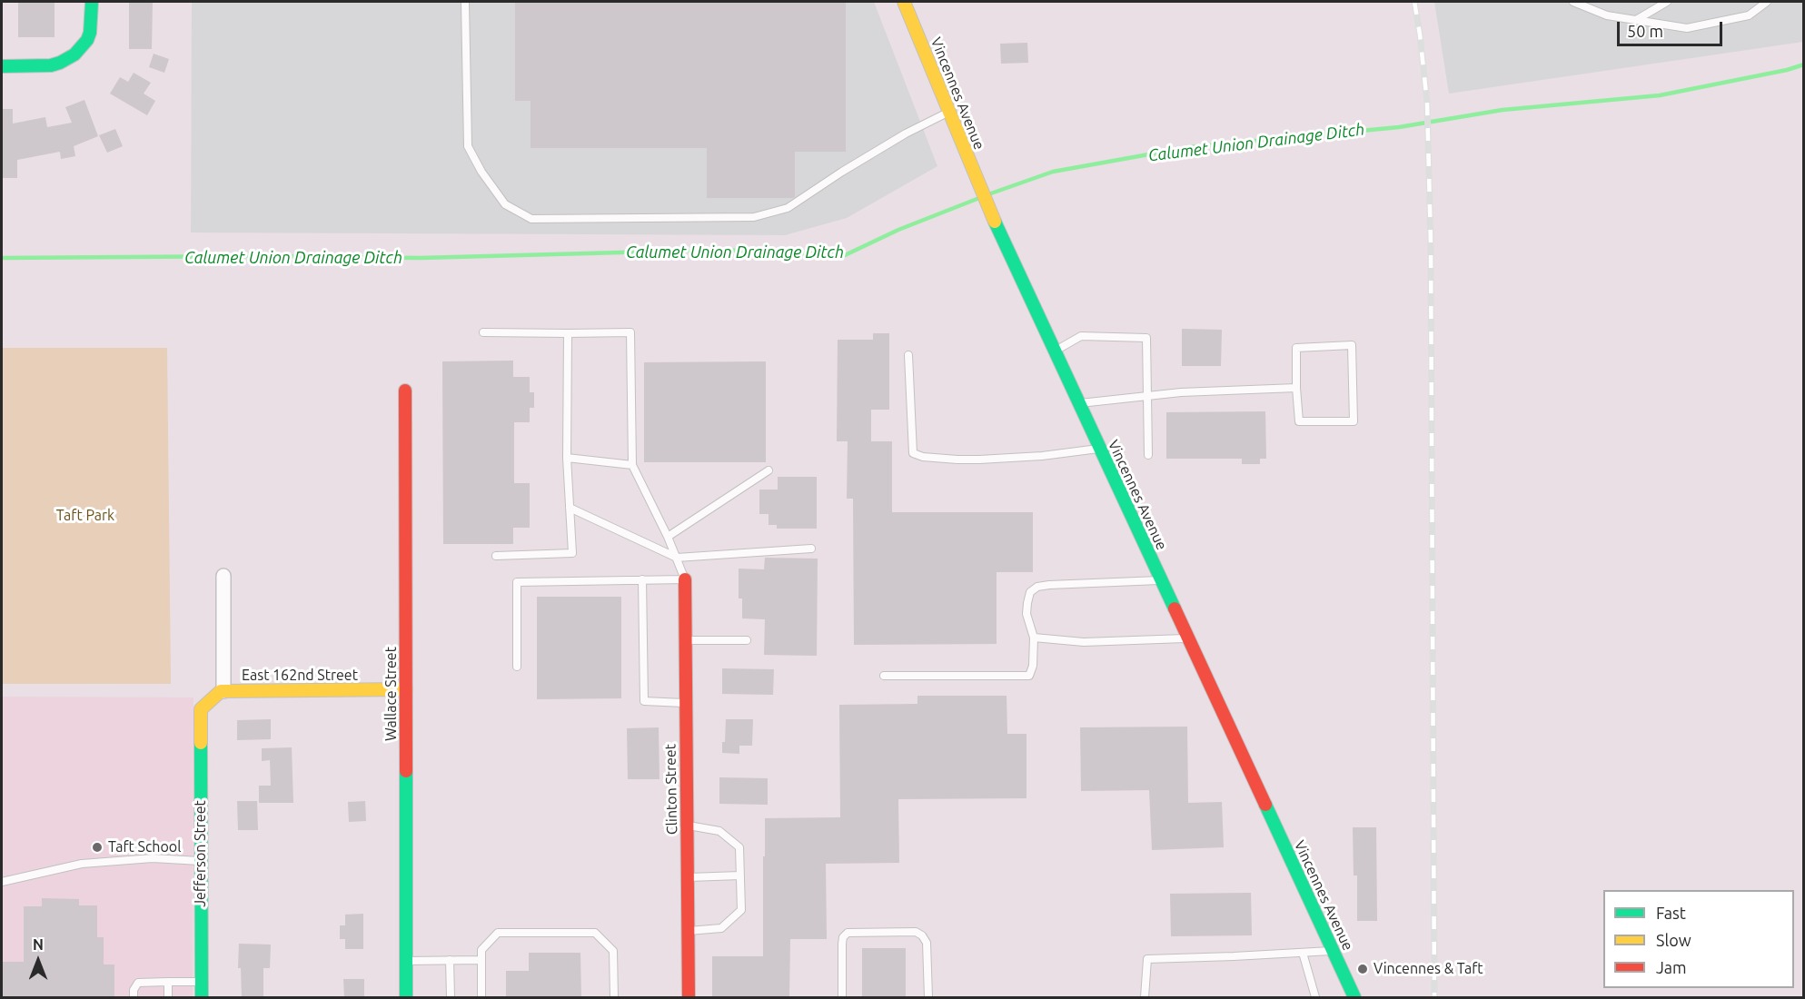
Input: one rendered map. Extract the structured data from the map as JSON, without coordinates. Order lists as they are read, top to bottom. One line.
{"streets":{"street":["Vincennes Avenue","East 162nd Street","Wallace Street","Clinton Street","Jefferson Street"]},"crossings":[["East 162nd Street","Wallace Street"],["East 162nd Street","Jefferson Street"]],"water":["Calumet Union Drainage Ditch"],"parks":["Taft Park"],"places":["Taft School","Vincennes & Taft"],"legend":["Fast","Slow","Jam"],"scale_bar":"50 m","north":"top"}
